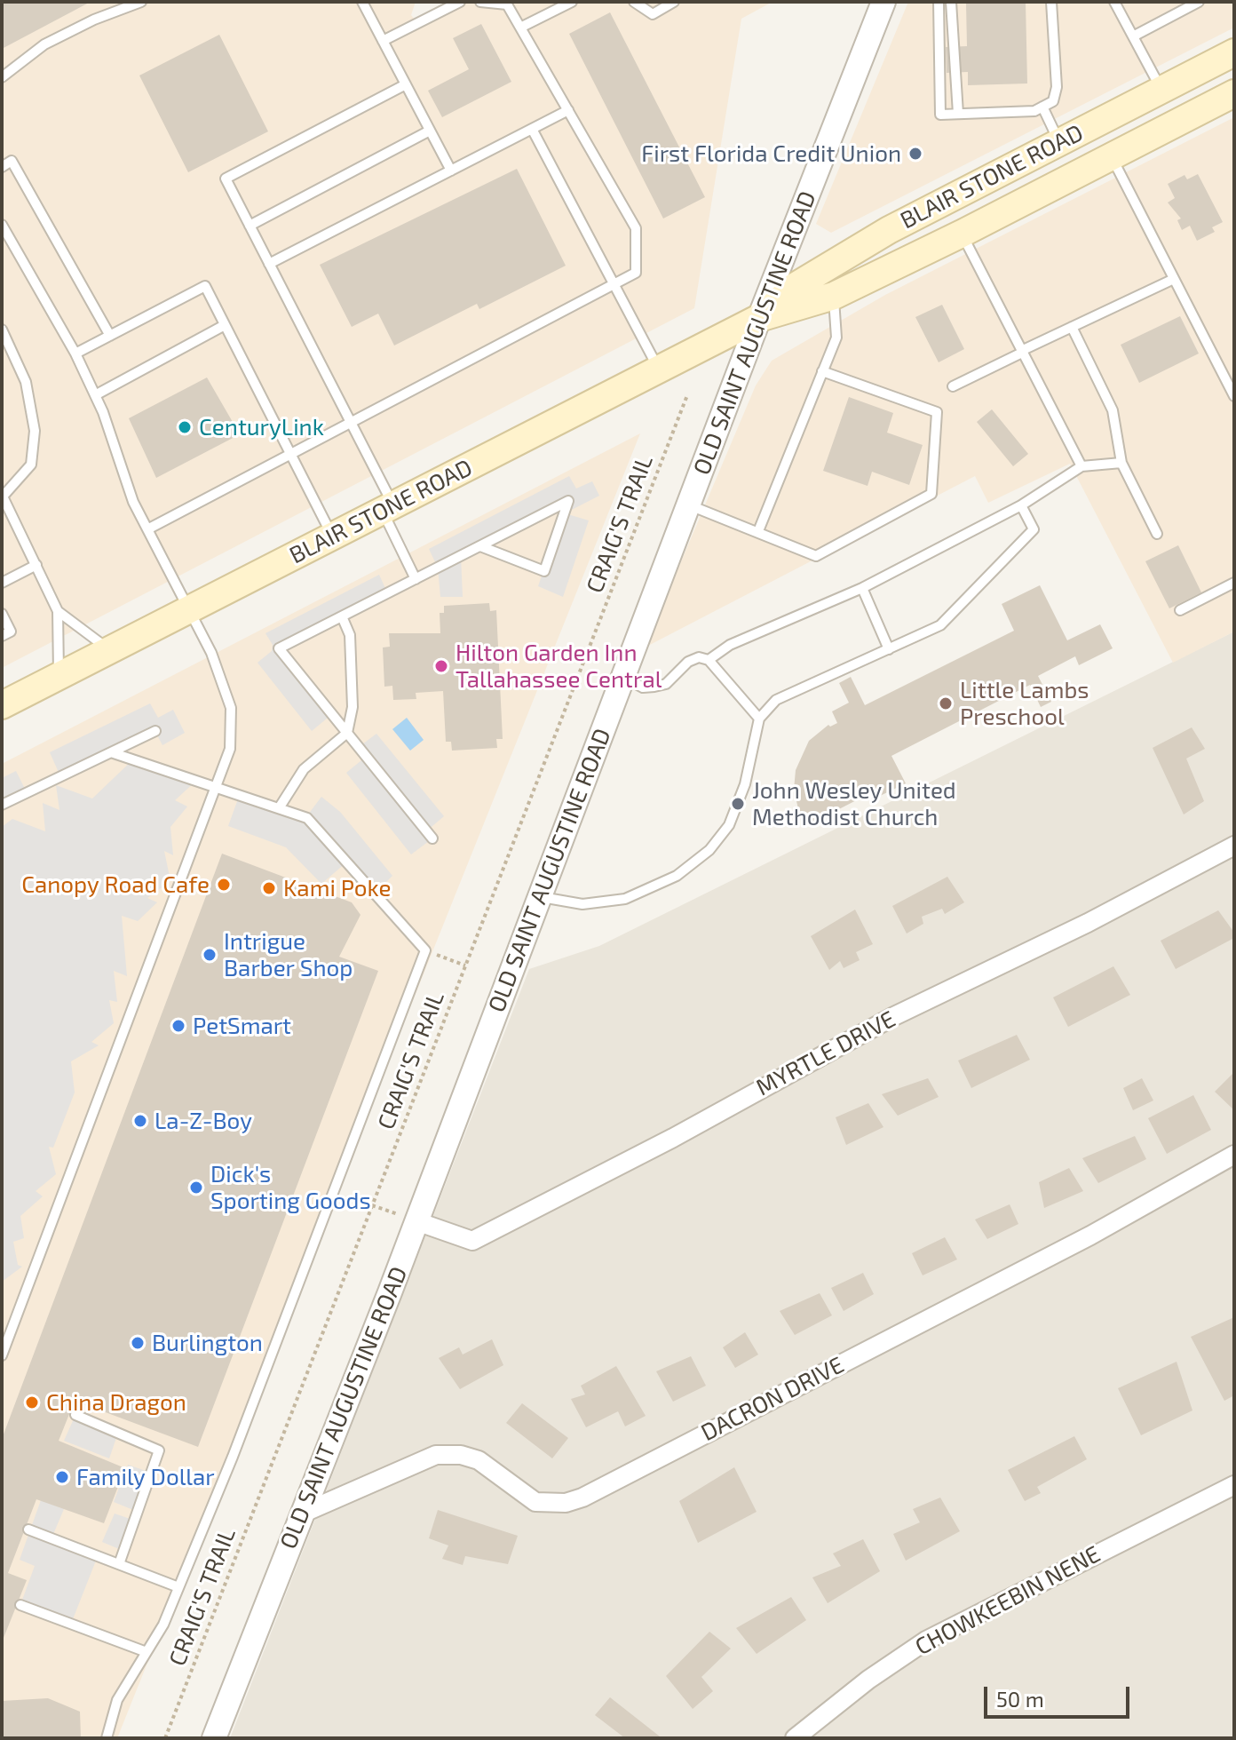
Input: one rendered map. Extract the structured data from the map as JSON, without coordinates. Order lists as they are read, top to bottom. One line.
{"streets":{"main road":["BLAIR STONE ROAD"],"street":["OLD SAINT AUGUSTINE ROAD","MYRTLE DRIVE","DACRON DRIVE","CHOWKEEBIN NENE"],"path":["CRAIG'S TRAIL"]},"crossings":[["BLAIR STONE ROAD","OLD SAINT AUGUSTINE ROAD"],["OLD SAINT AUGUSTINE ROAD","MYRTLE DRIVE"],["OLD SAINT AUGUSTINE ROAD","DACRON DRIVE"]],"places":["First Florida Credit Union","CenturyLink","Hilton Garden Inn Tallahassee Central","Little Lambs Preschool","John Wesley United Methodist Church","Canopy Road Cafe","Kami Poke","Intrigue Barber Shop","PetSmart","La-Z-Boy","Dick's Sporting Goods","Burlington","China Dragon","Family Dollar"],"scale_bar":"50 m"}
